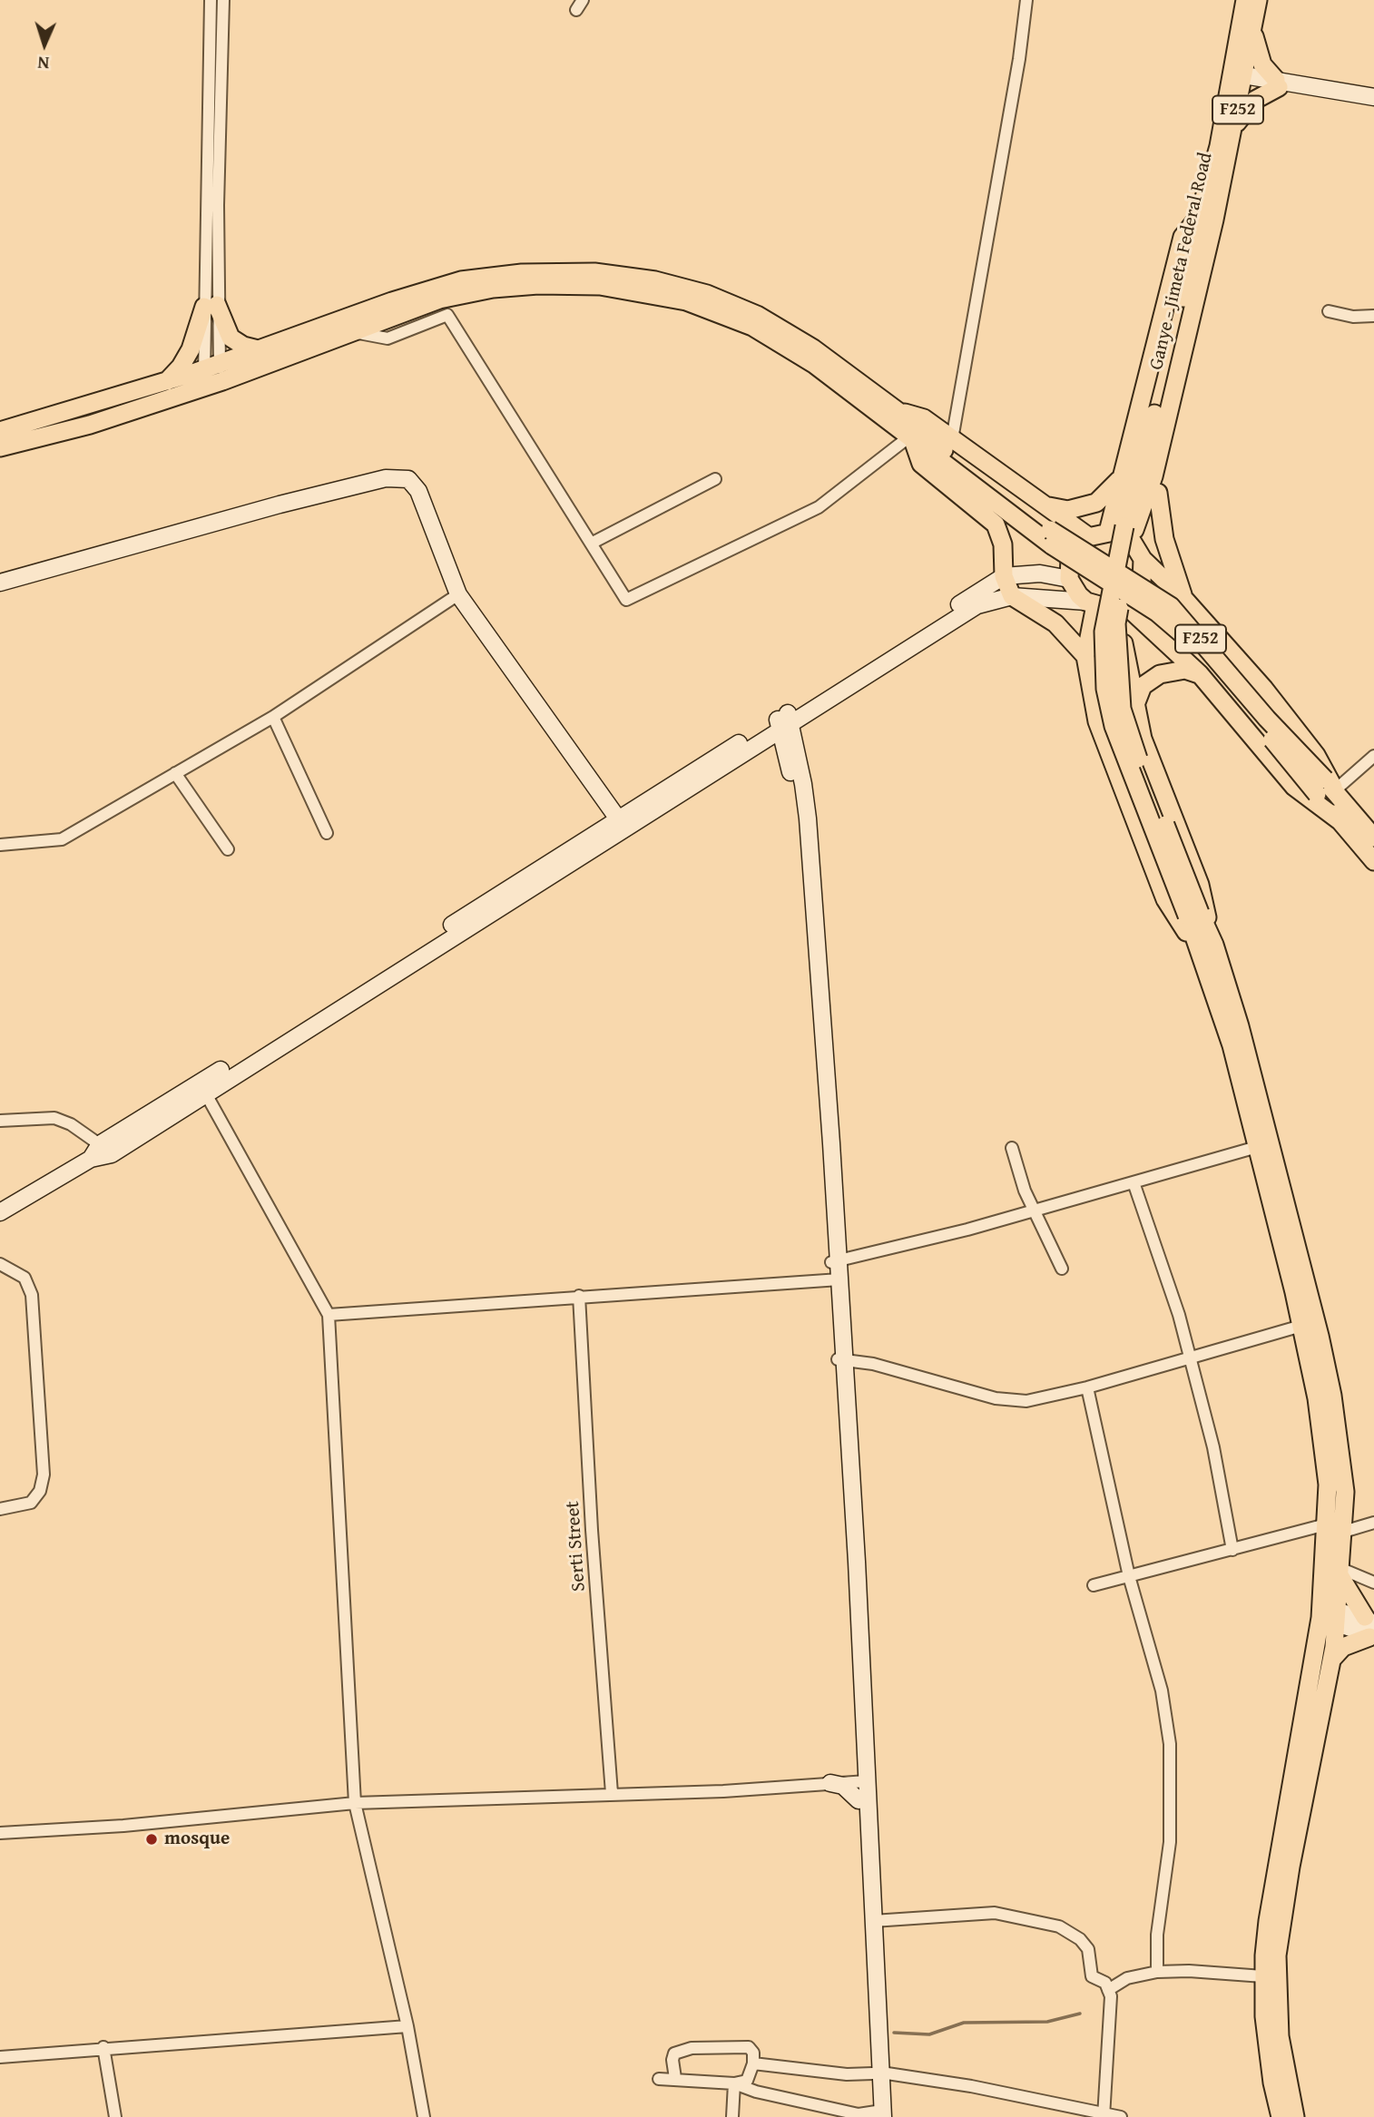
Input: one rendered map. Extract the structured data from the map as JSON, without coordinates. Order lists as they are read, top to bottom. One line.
{"streets":{"main road":["F252","Ganye - Jimeta Federal Road"],"street":["Serti Street"]},"places":["mosque"],"north":"bottom"}
